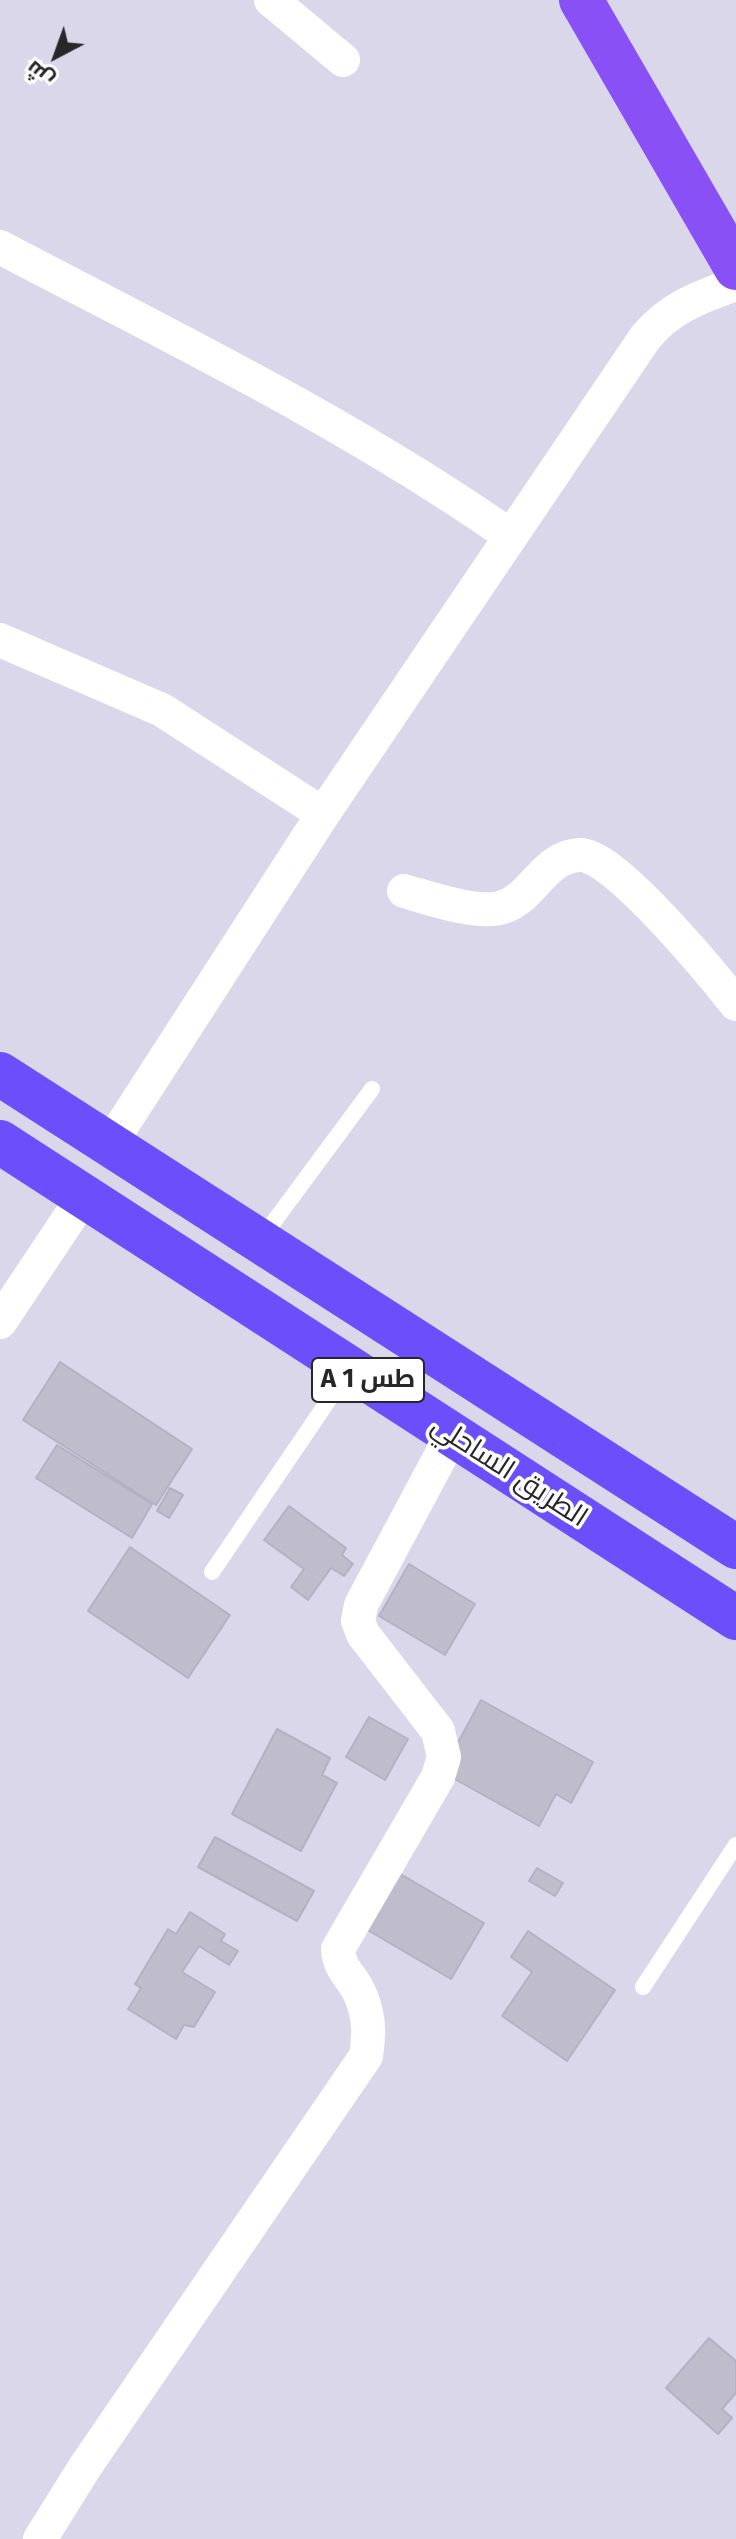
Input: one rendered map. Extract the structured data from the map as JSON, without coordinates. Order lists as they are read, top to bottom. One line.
{"streets":{"highway":["A 1 طس","الطريق الساحلي"]},"north":"bottom left"}
